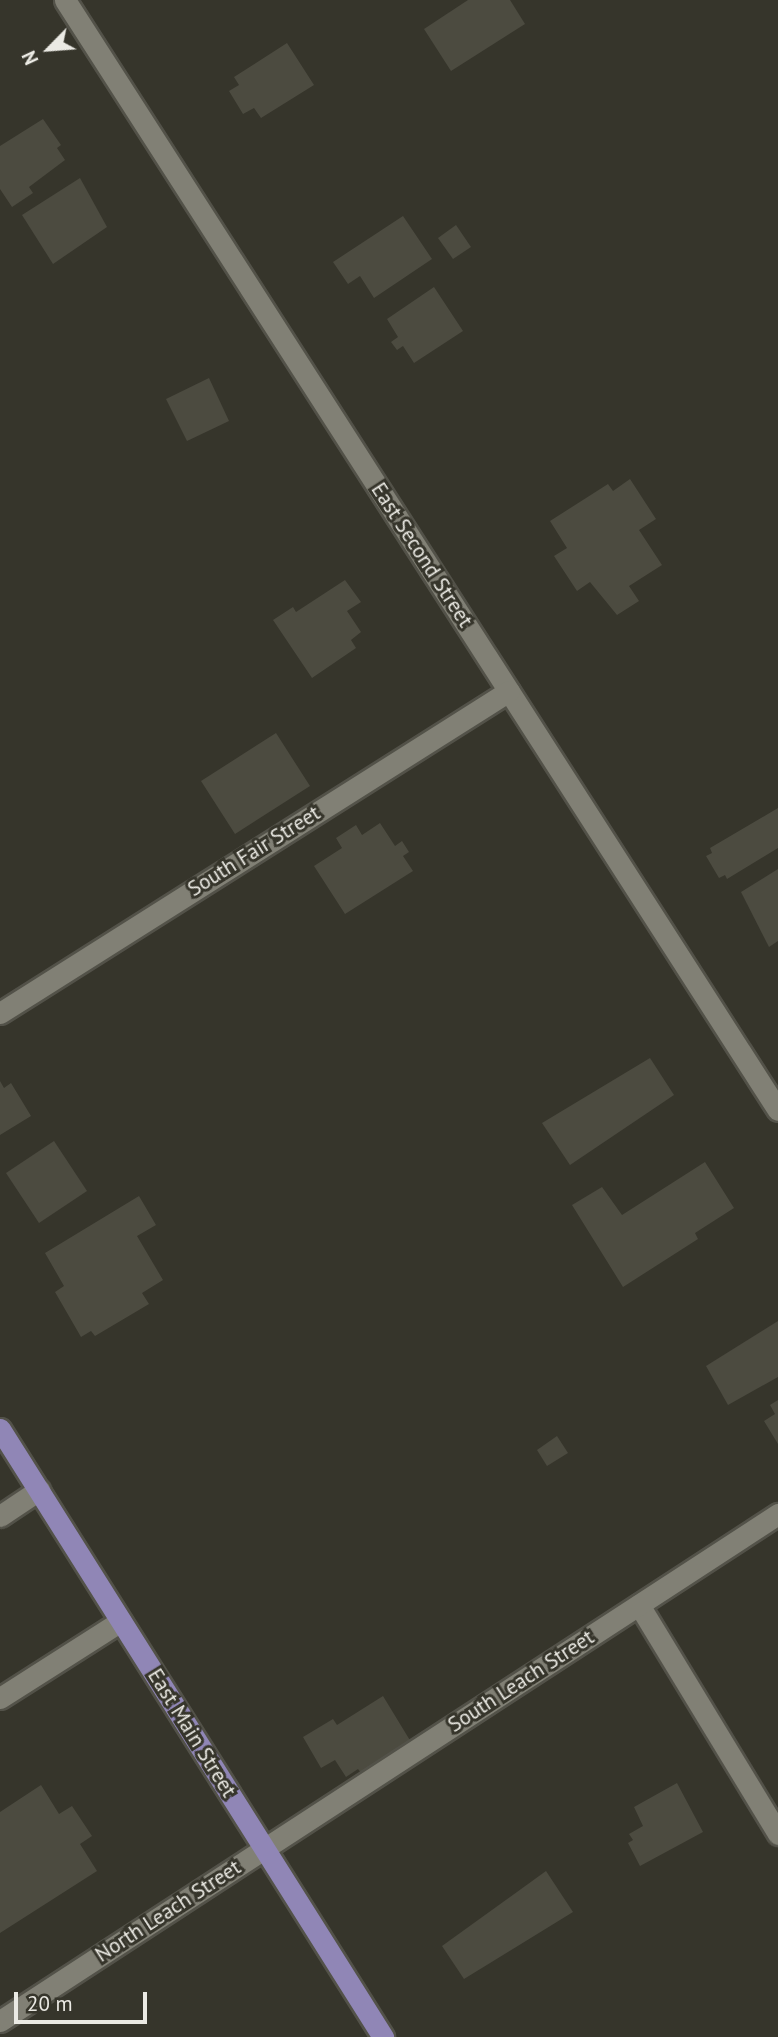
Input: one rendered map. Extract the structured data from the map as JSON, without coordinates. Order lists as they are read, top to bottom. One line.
{"streets":{"main road":["East Main Street"],"street":["East Second Street","South Fair Street","South Leach Street","North Leach Street"]},"crossings":[["East Second Street","South Fair Street"],["South Leach Street","East Main Street"],["South Leach Street","North Leach Street"],["East Main Street","North Leach Street"]],"scale_bar":"20 m","north":"bottom left"}
